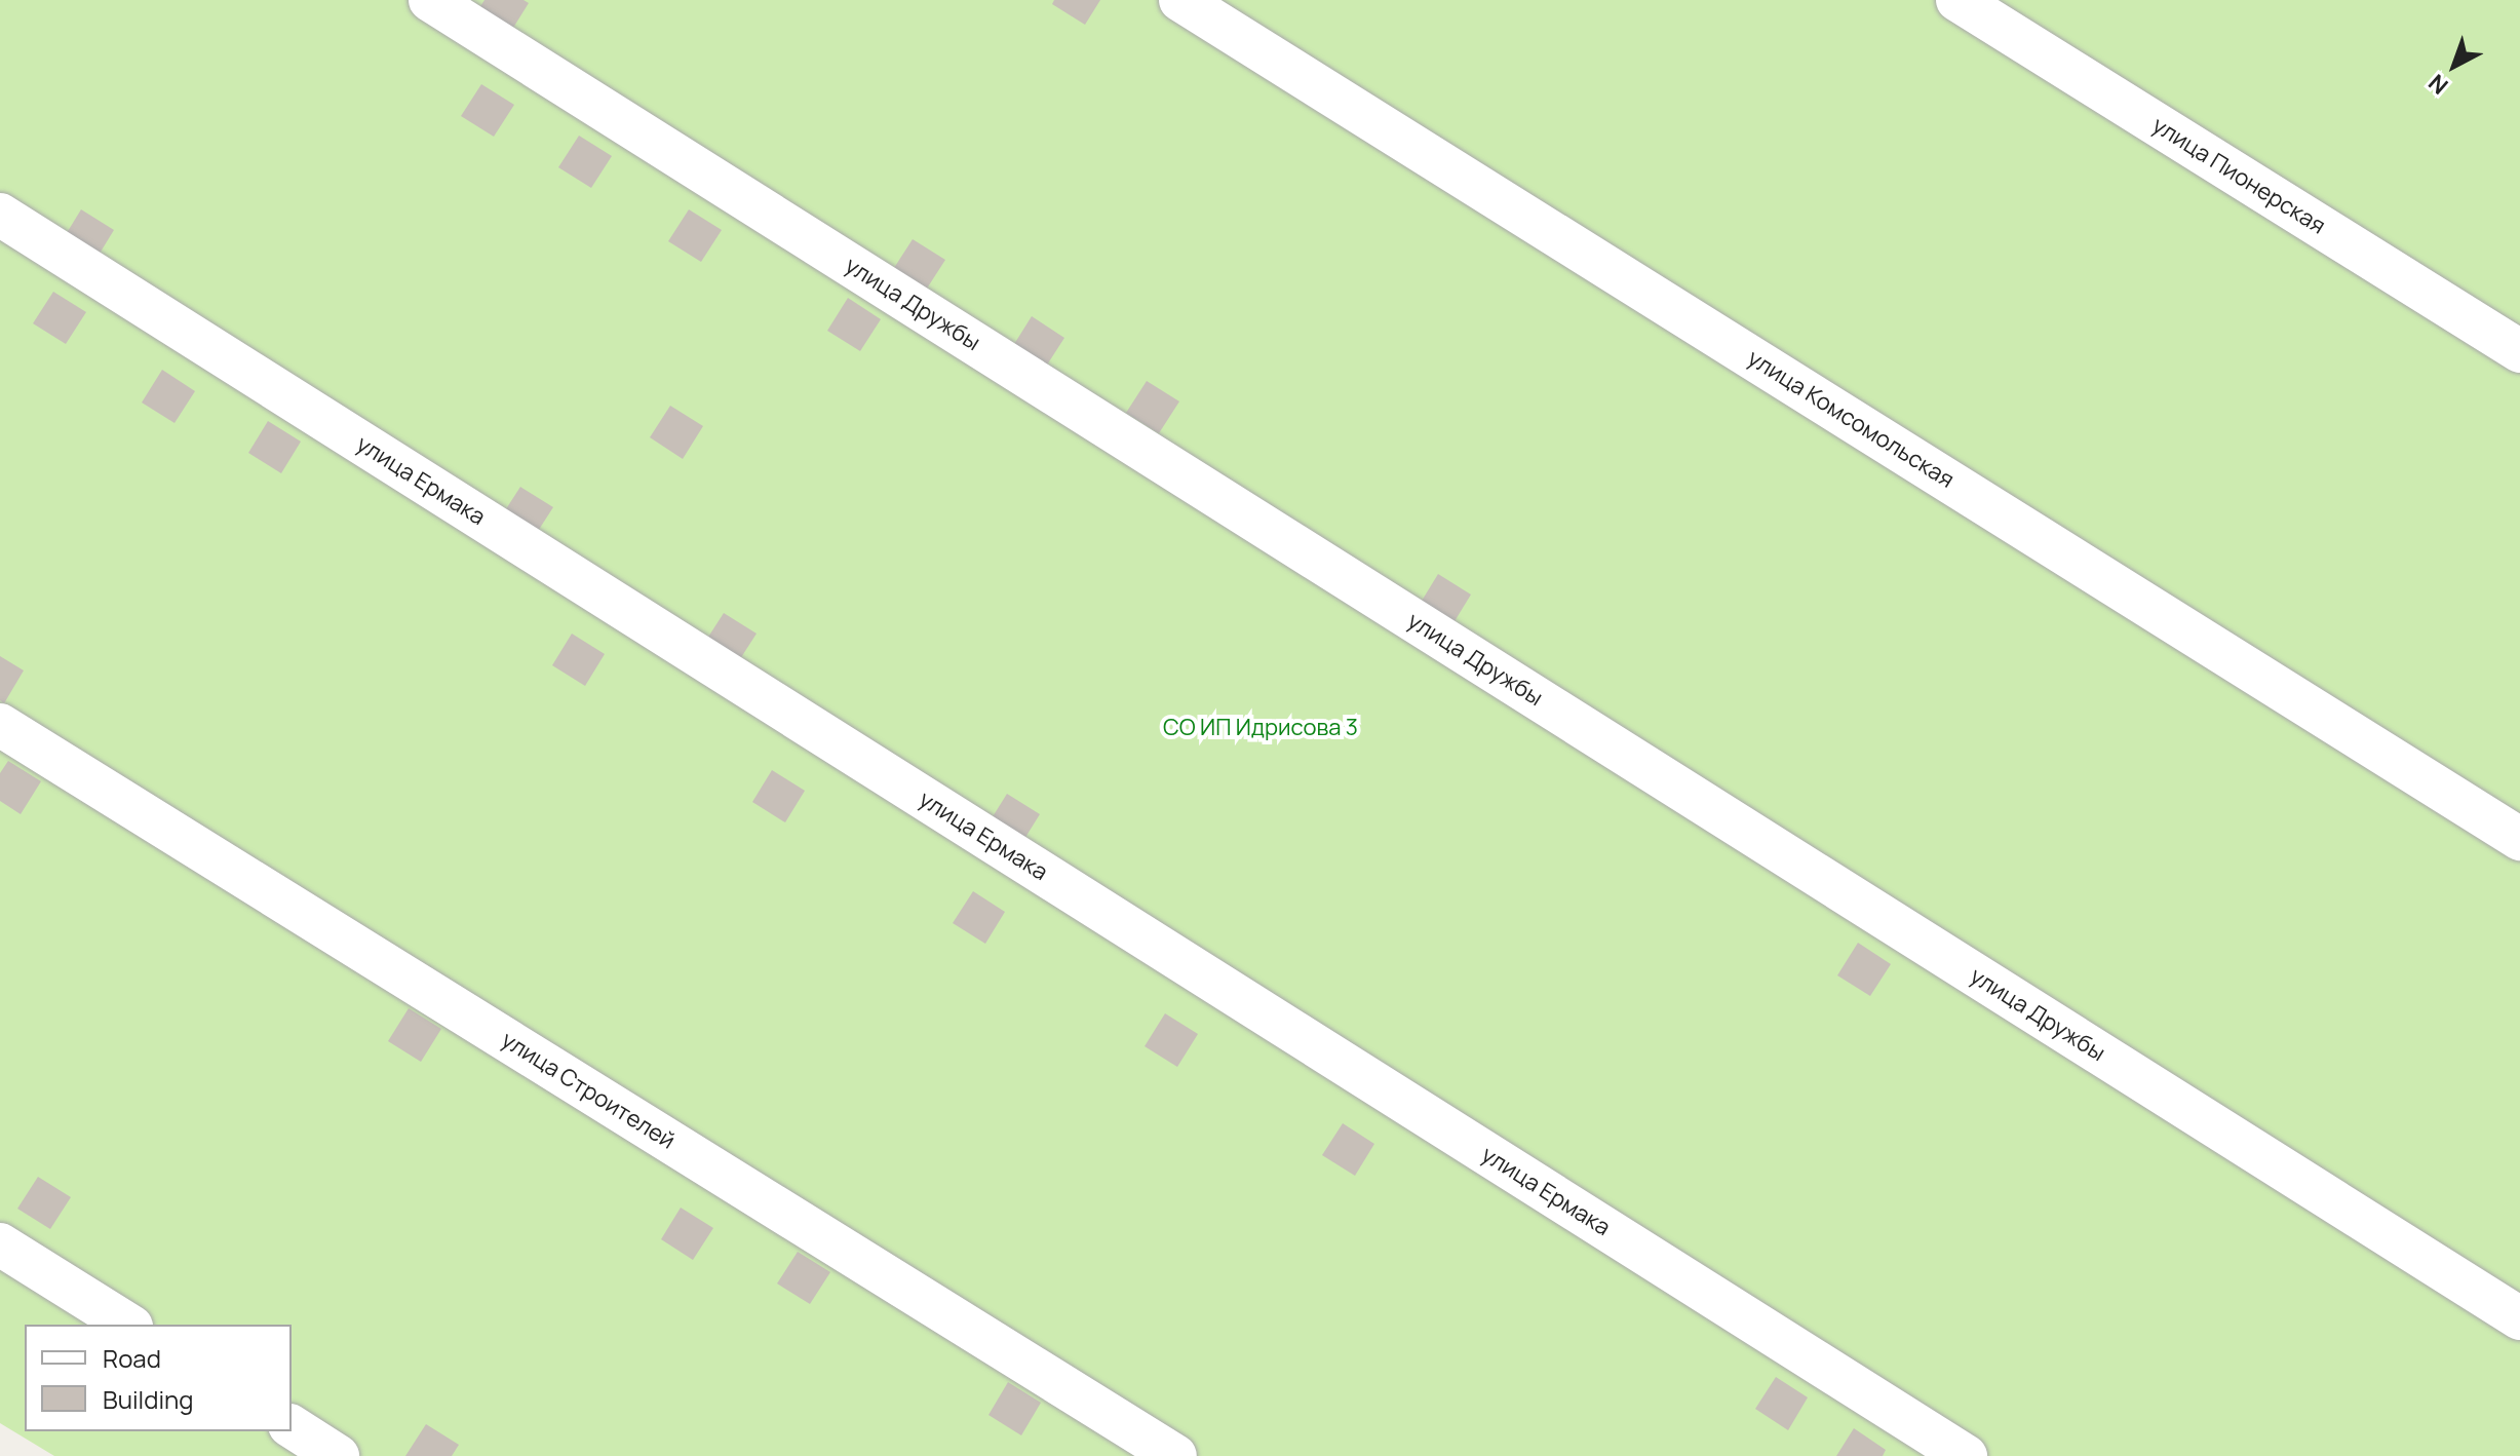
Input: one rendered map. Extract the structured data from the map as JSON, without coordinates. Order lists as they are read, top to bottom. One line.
{"streets":{"street":["улица Пионерская","улица Дружбы","улица Комсомольская","улица Ермака","улица Строителей"]},"parks":["СО ИП Идрисова 3"],"legend":["Road","Building"],"north":"bottom left"}
